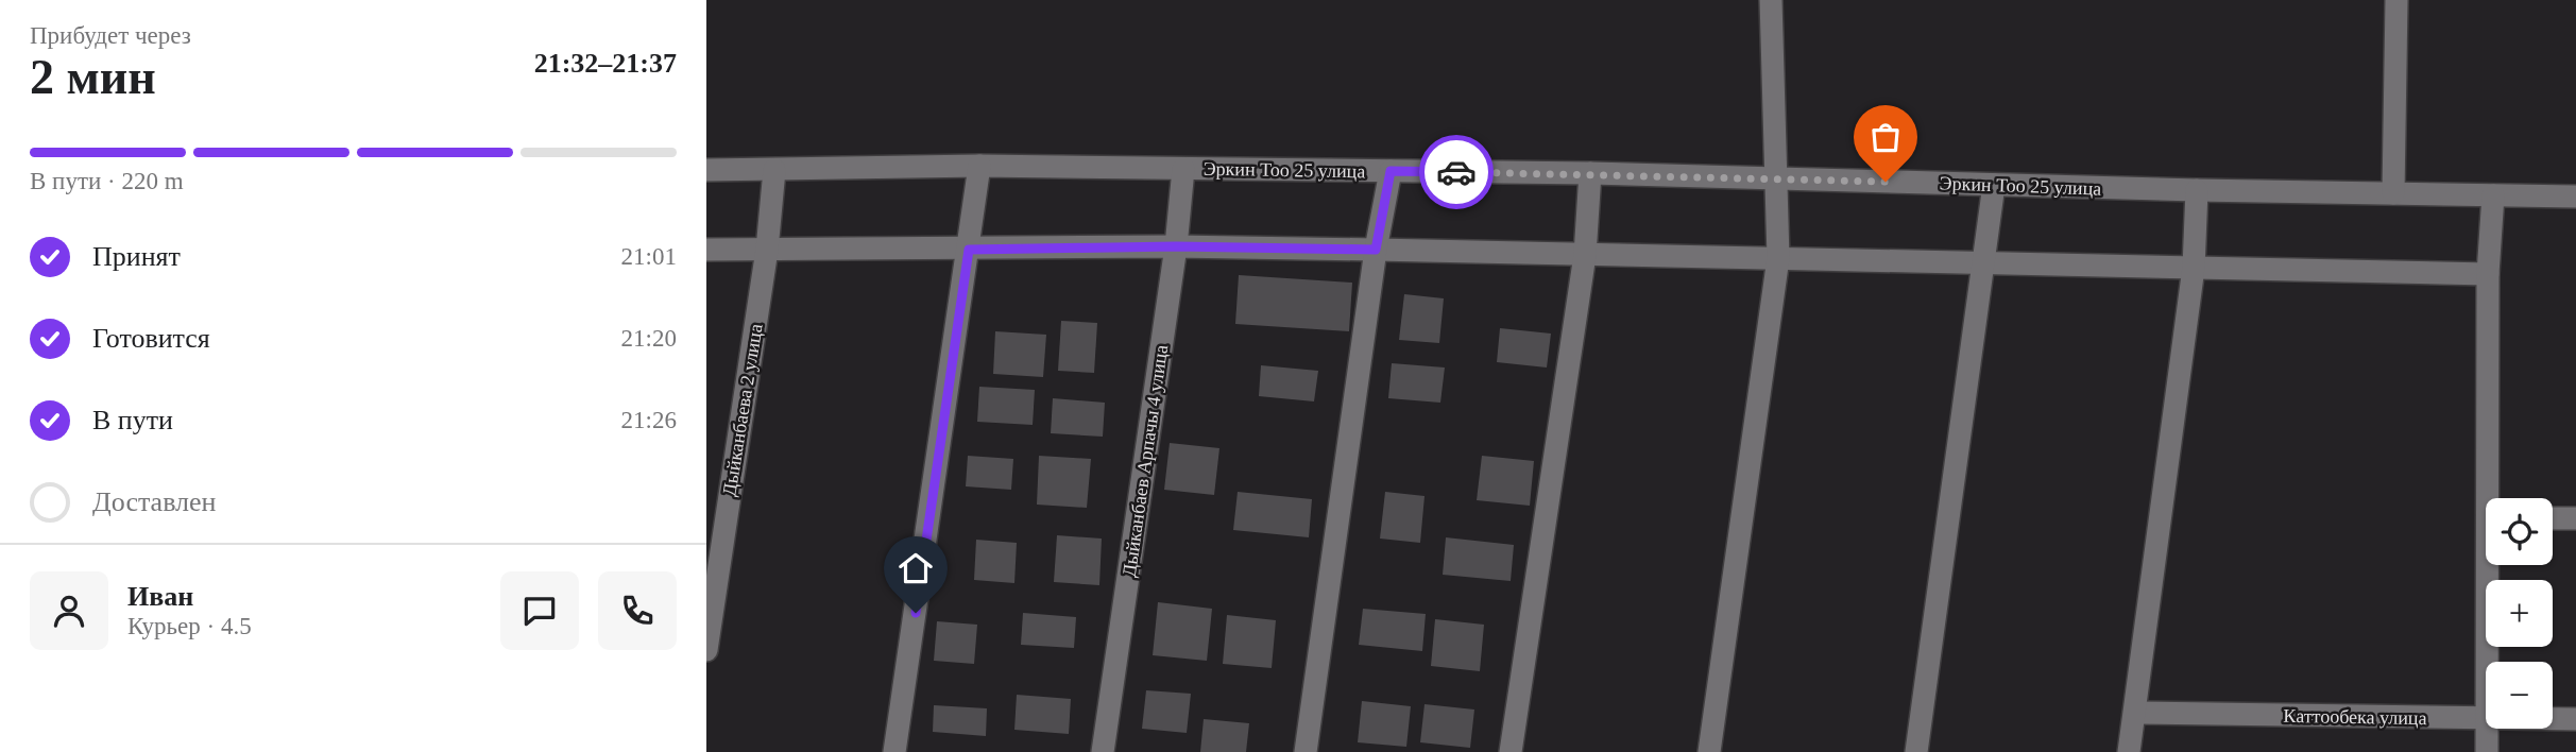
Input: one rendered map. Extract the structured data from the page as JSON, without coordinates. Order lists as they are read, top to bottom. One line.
{"streets":{"street":["Эркин Тоо 25 улица","Дыйканбаева 2 улица","Дыйканбаев Арпачы 4 улица","Каттообека улица"]},"crossings":[["Эркин Тоо 25 улица","Дыйканбаева 2 улица"],["Эркин Тоо 25 улица","Дыйканбаев Арпачы 4 улица"]],"page":{"heading":["2 мин","Прибудет через","21:32–21:37"],"panel":["Иван","Курьер · 4.5"],"bar":"В пути · 220 m","list":[["Принят","21:01"],["Готовится","21:20"],["В пути","21:26"],"Доставлен"],"map_buttons":["+","−"]}}
